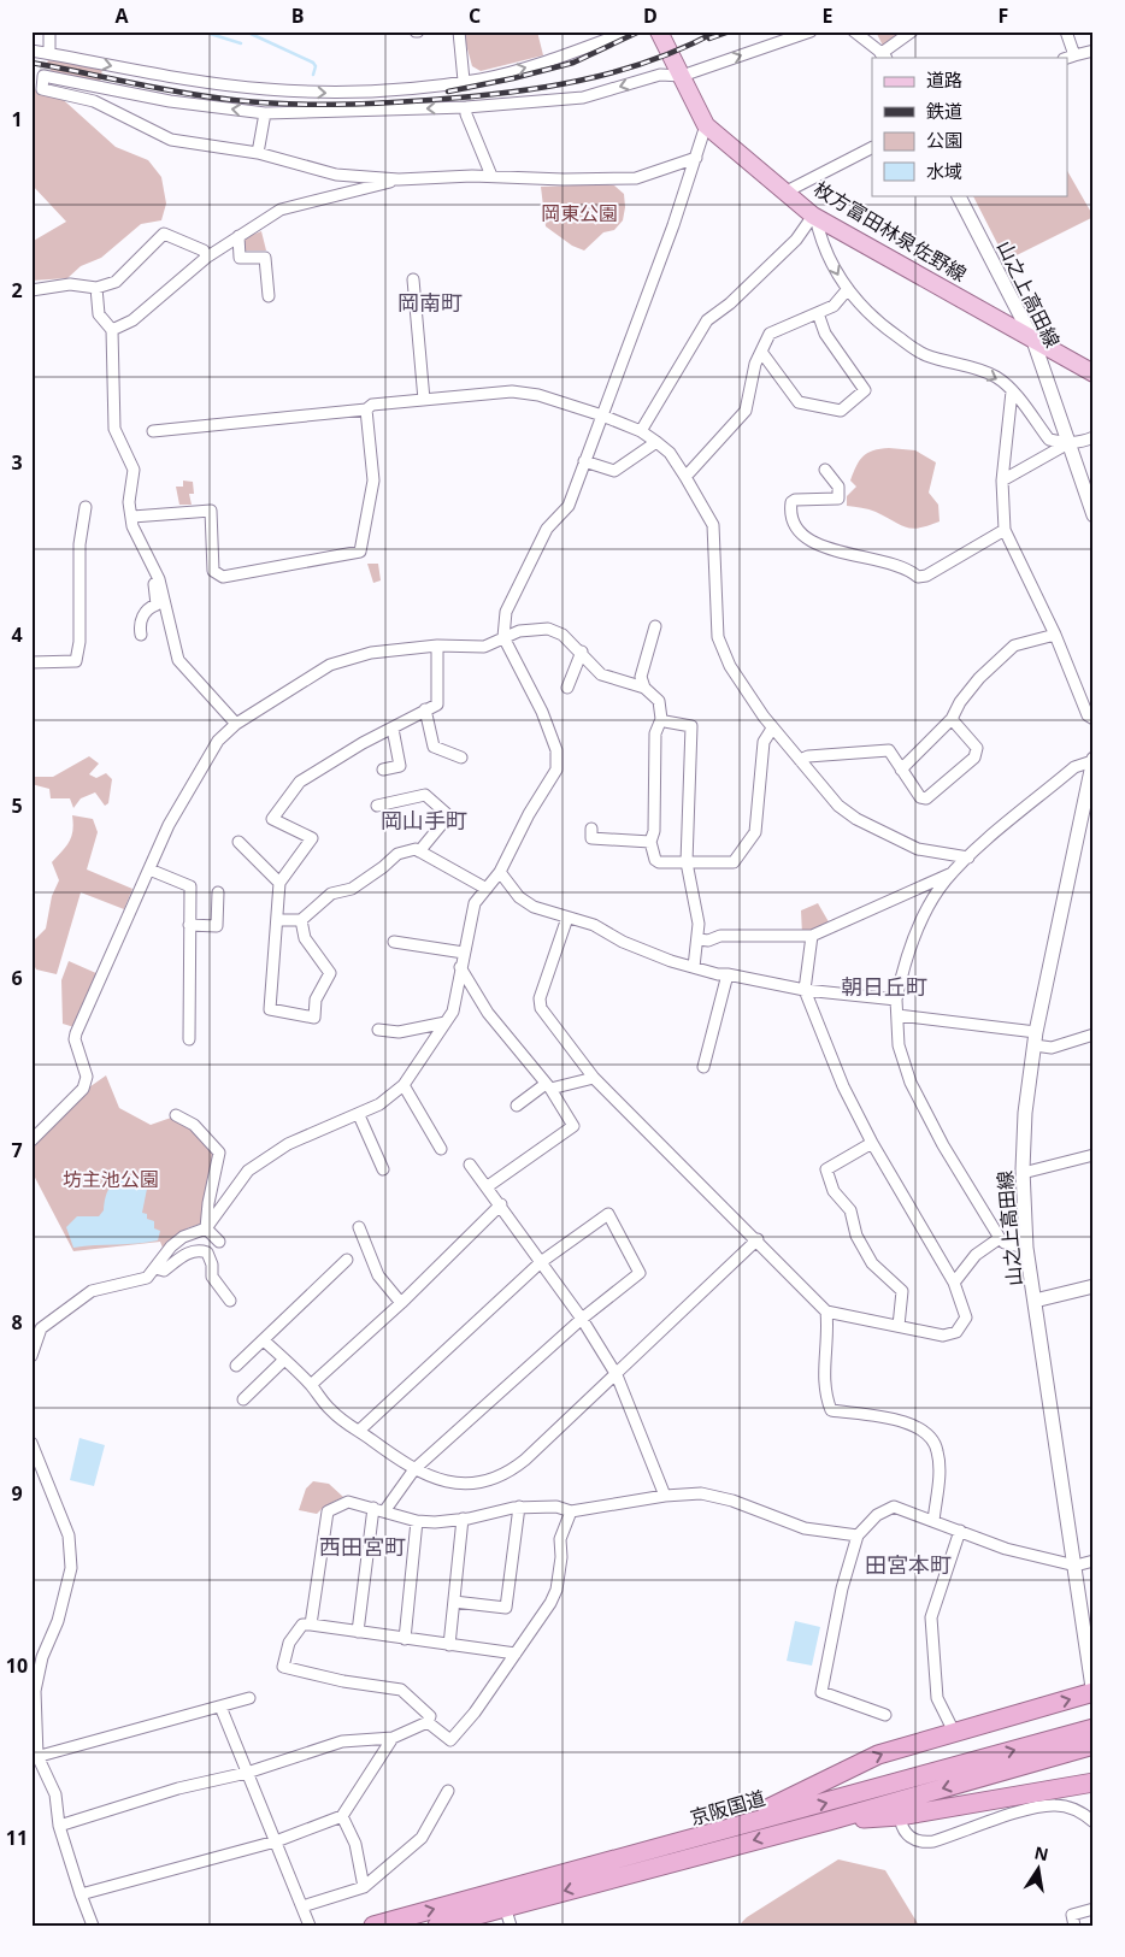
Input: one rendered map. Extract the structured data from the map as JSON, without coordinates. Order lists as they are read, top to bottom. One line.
{"streets":{"highway":["京阪国道"],"main road":["枚方富田林泉佐野線"],"street":["山之上高田線"]},"crossings":[["枚方富田林泉佐野線","山之上高田線"]],"districts":["岡南町","岡山手町","朝日丘町","西田宮町","田宮本町"],"parks":["岡東公園","坊主池公園"],"legend":["道路","鉄道","公園","水域"],"north":"top","grid":{"columns":["A","B","C","D","E","F"],"rows":["1","2","3","4","5","6","7","8","9","10","11"]}}
